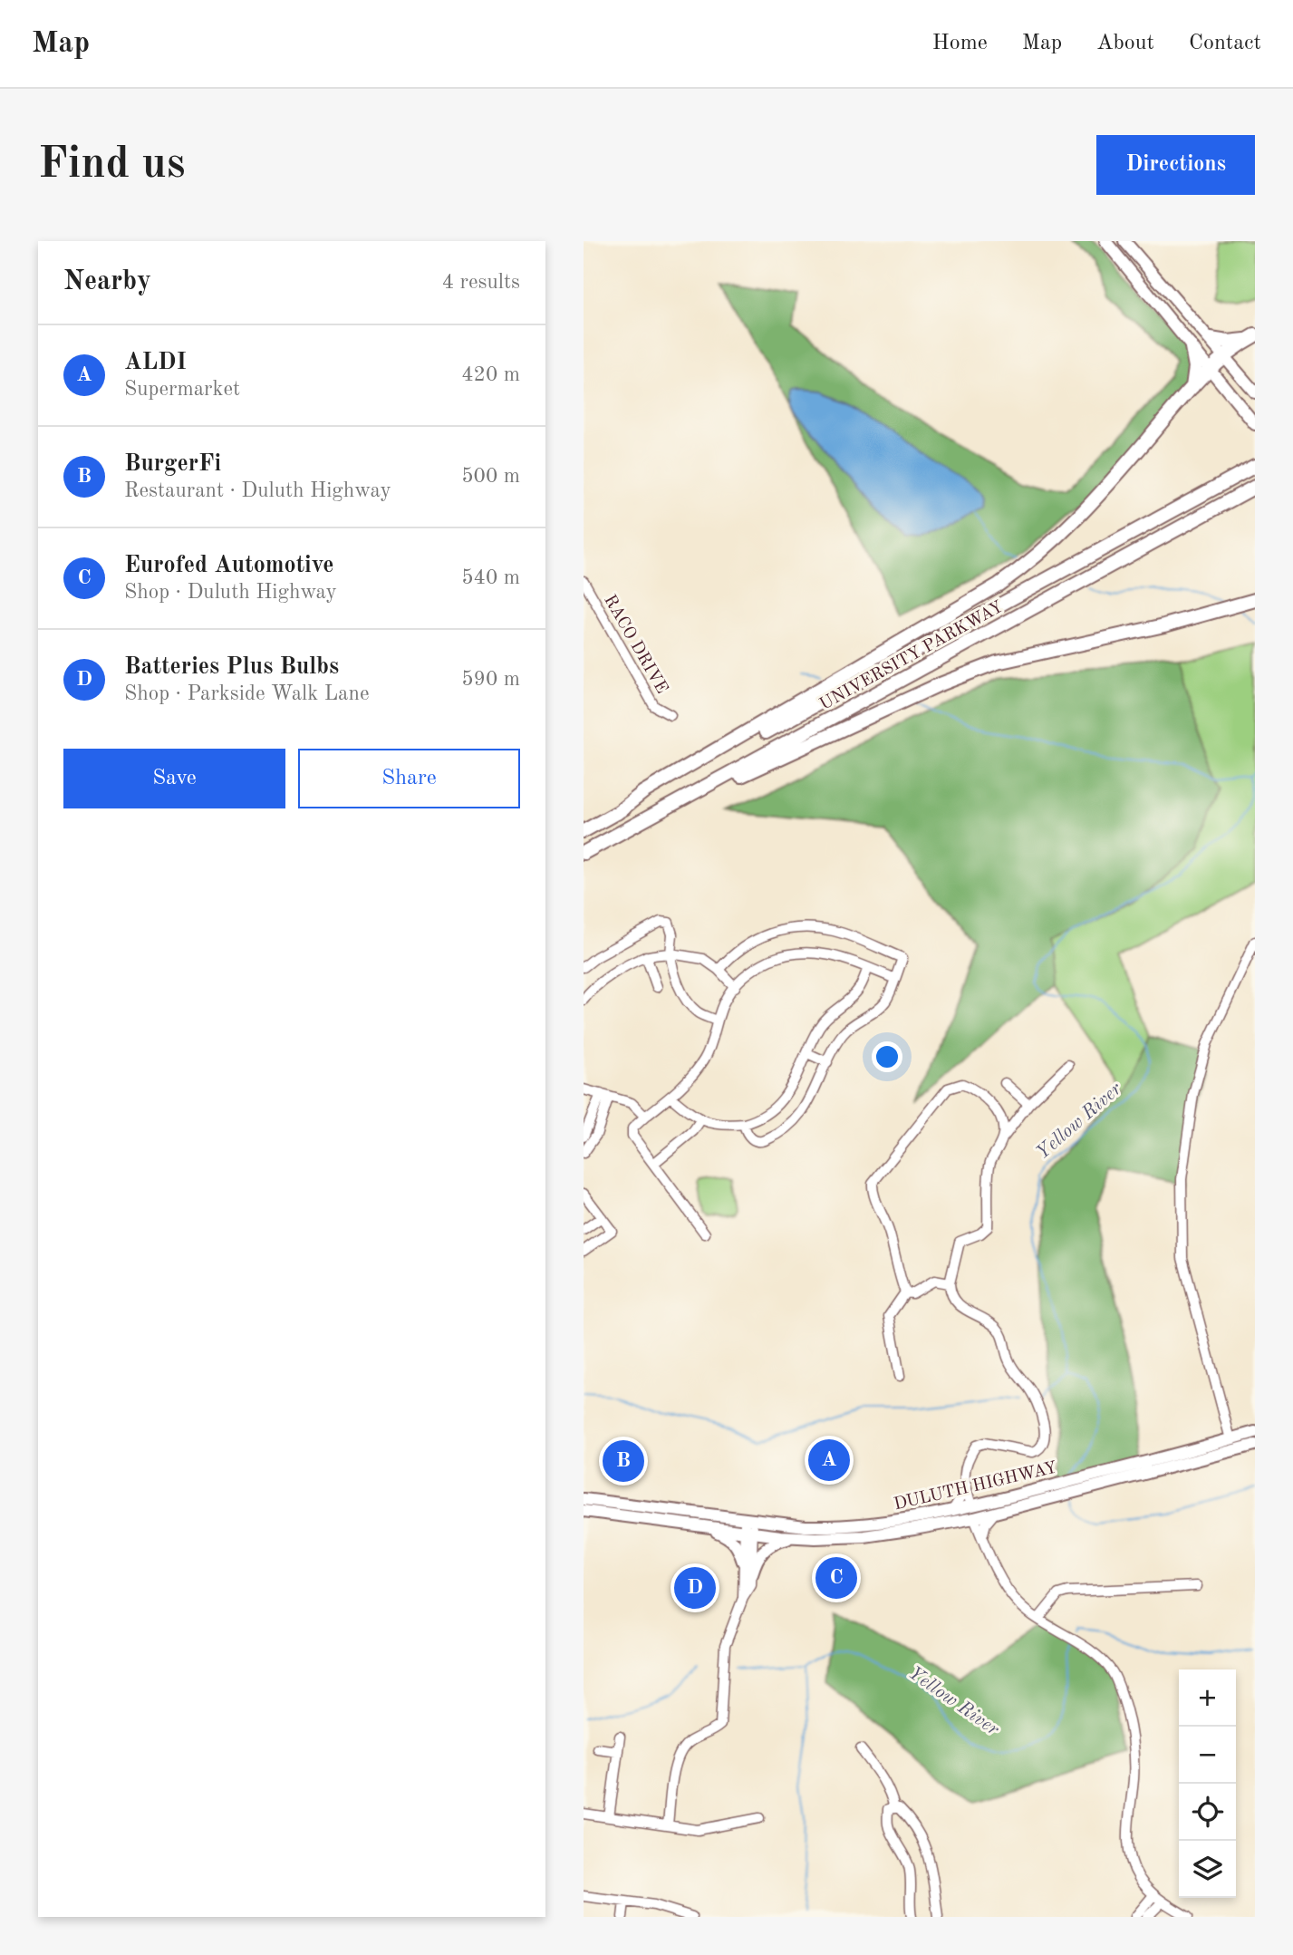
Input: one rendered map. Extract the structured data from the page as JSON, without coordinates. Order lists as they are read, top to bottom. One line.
{"streets":{"highway":["UNIVERSITY PARKWAY"],"main road":["DULUTH HIGHWAY"],"street":["RACO DRIVE"]},"water":["Yellow River"],"page":{"header":"Map","nav":["Home","Map","About","Contact"],"buttons":["Directions",["Save","Share"]],"title":"Find us","heading":["Nearby","4 results"],"list":[{"mark":"A","name":"ALDI","note":"Supermarket","value":"420 m"},{"mark":"B","name":"BurgerFi","note":"Restaurant · Duluth Highway","value":"500 m"},{"mark":"C","name":"Eurofed Automotive","note":"Shop · Duluth Highway","value":"540 m"},{"mark":"D","name":"Batteries Plus Bulbs","note":"Shop · Parkside Walk Lane","value":"590 m"}],"pins":["A","B","C","D"],"map_buttons":["+","−"]}}
